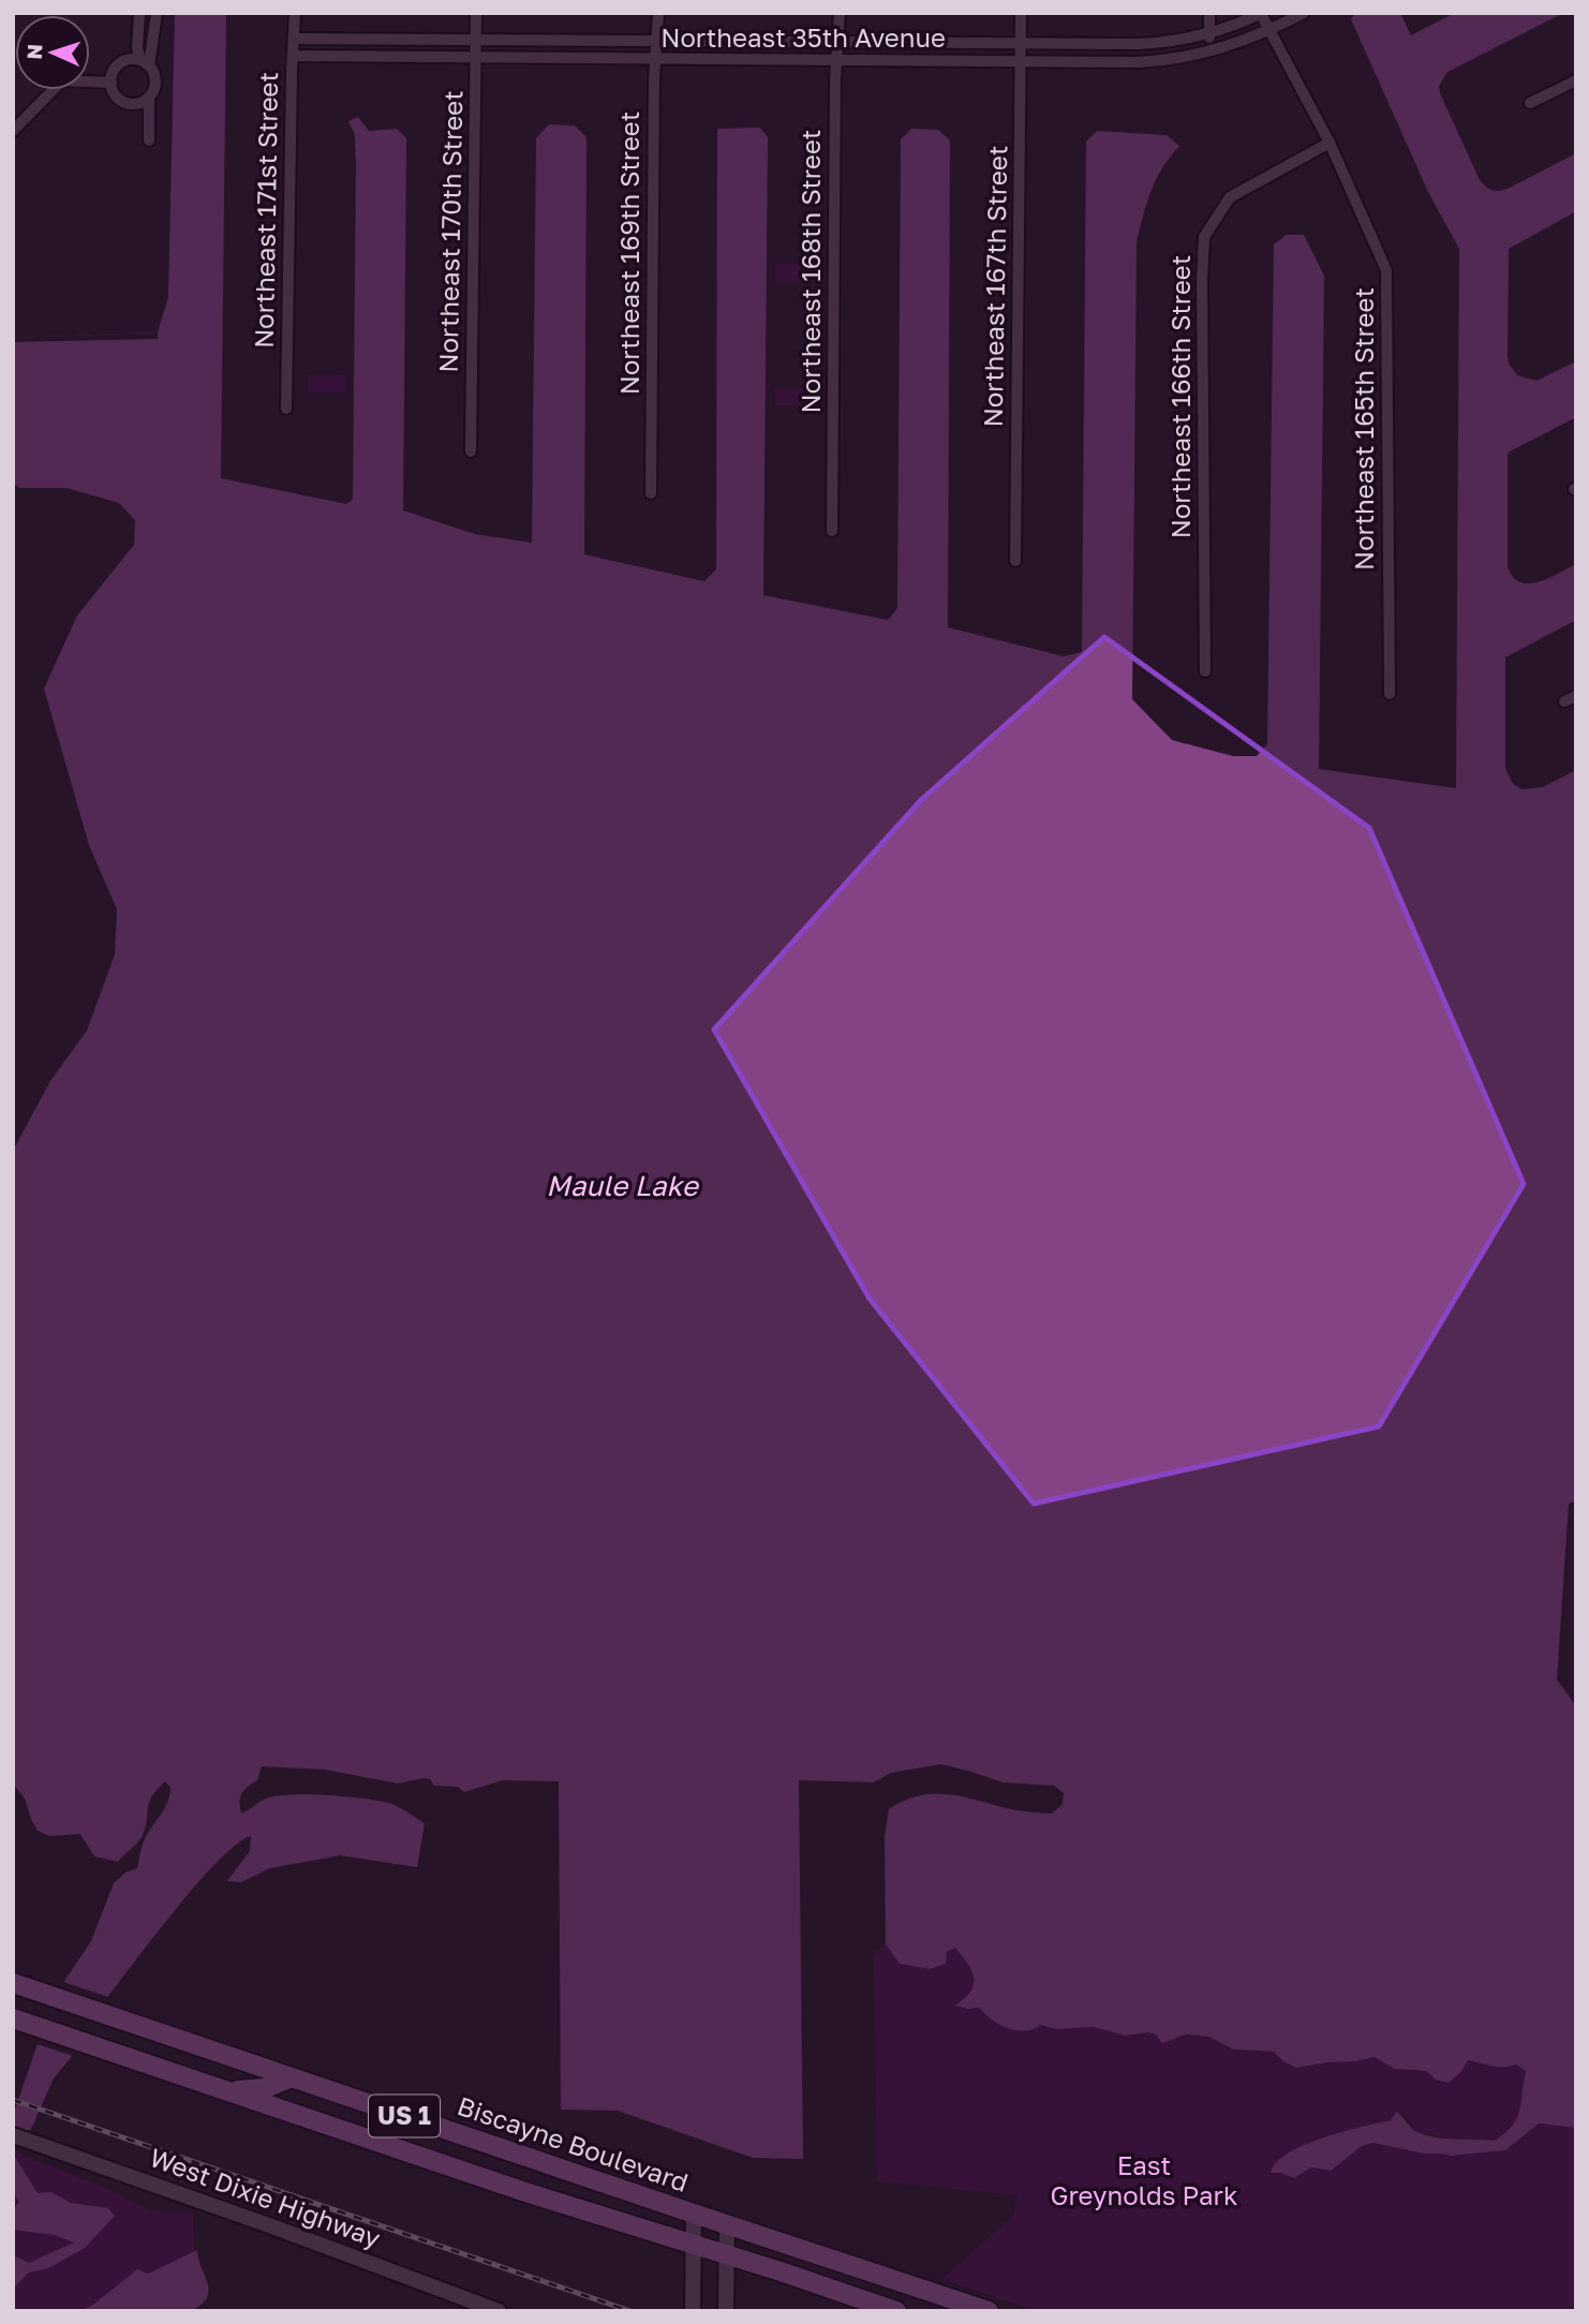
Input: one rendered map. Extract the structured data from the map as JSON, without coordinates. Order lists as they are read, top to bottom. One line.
{"streets":{"main road":["US 1","Biscayne Boulevard"],"street":["Northeast 35th Avenue","Northeast 171st Street","Northeast 170th Street","Northeast 169th Street","Northeast 168th Street","Northeast 167th Street","Northeast 166th Street","Northeast 165th Street","West Dixie Highway"]},"crossings":[["Northeast 35th Avenue","Northeast 171st Street"],["Northeast 35th Avenue","Northeast 170th Street"],["Northeast 35th Avenue","Northeast 169th Street"],["Northeast 35th Avenue","Northeast 168th Street"],["Northeast 35th Avenue","Northeast 167th Street"],["Northeast 35th Avenue","Northeast 165th Street"],["Northeast 166th Street","Northeast 165th Street"]],"water":["Maule Lake"],"parks":["East Greynolds Park"],"north":"left"}
